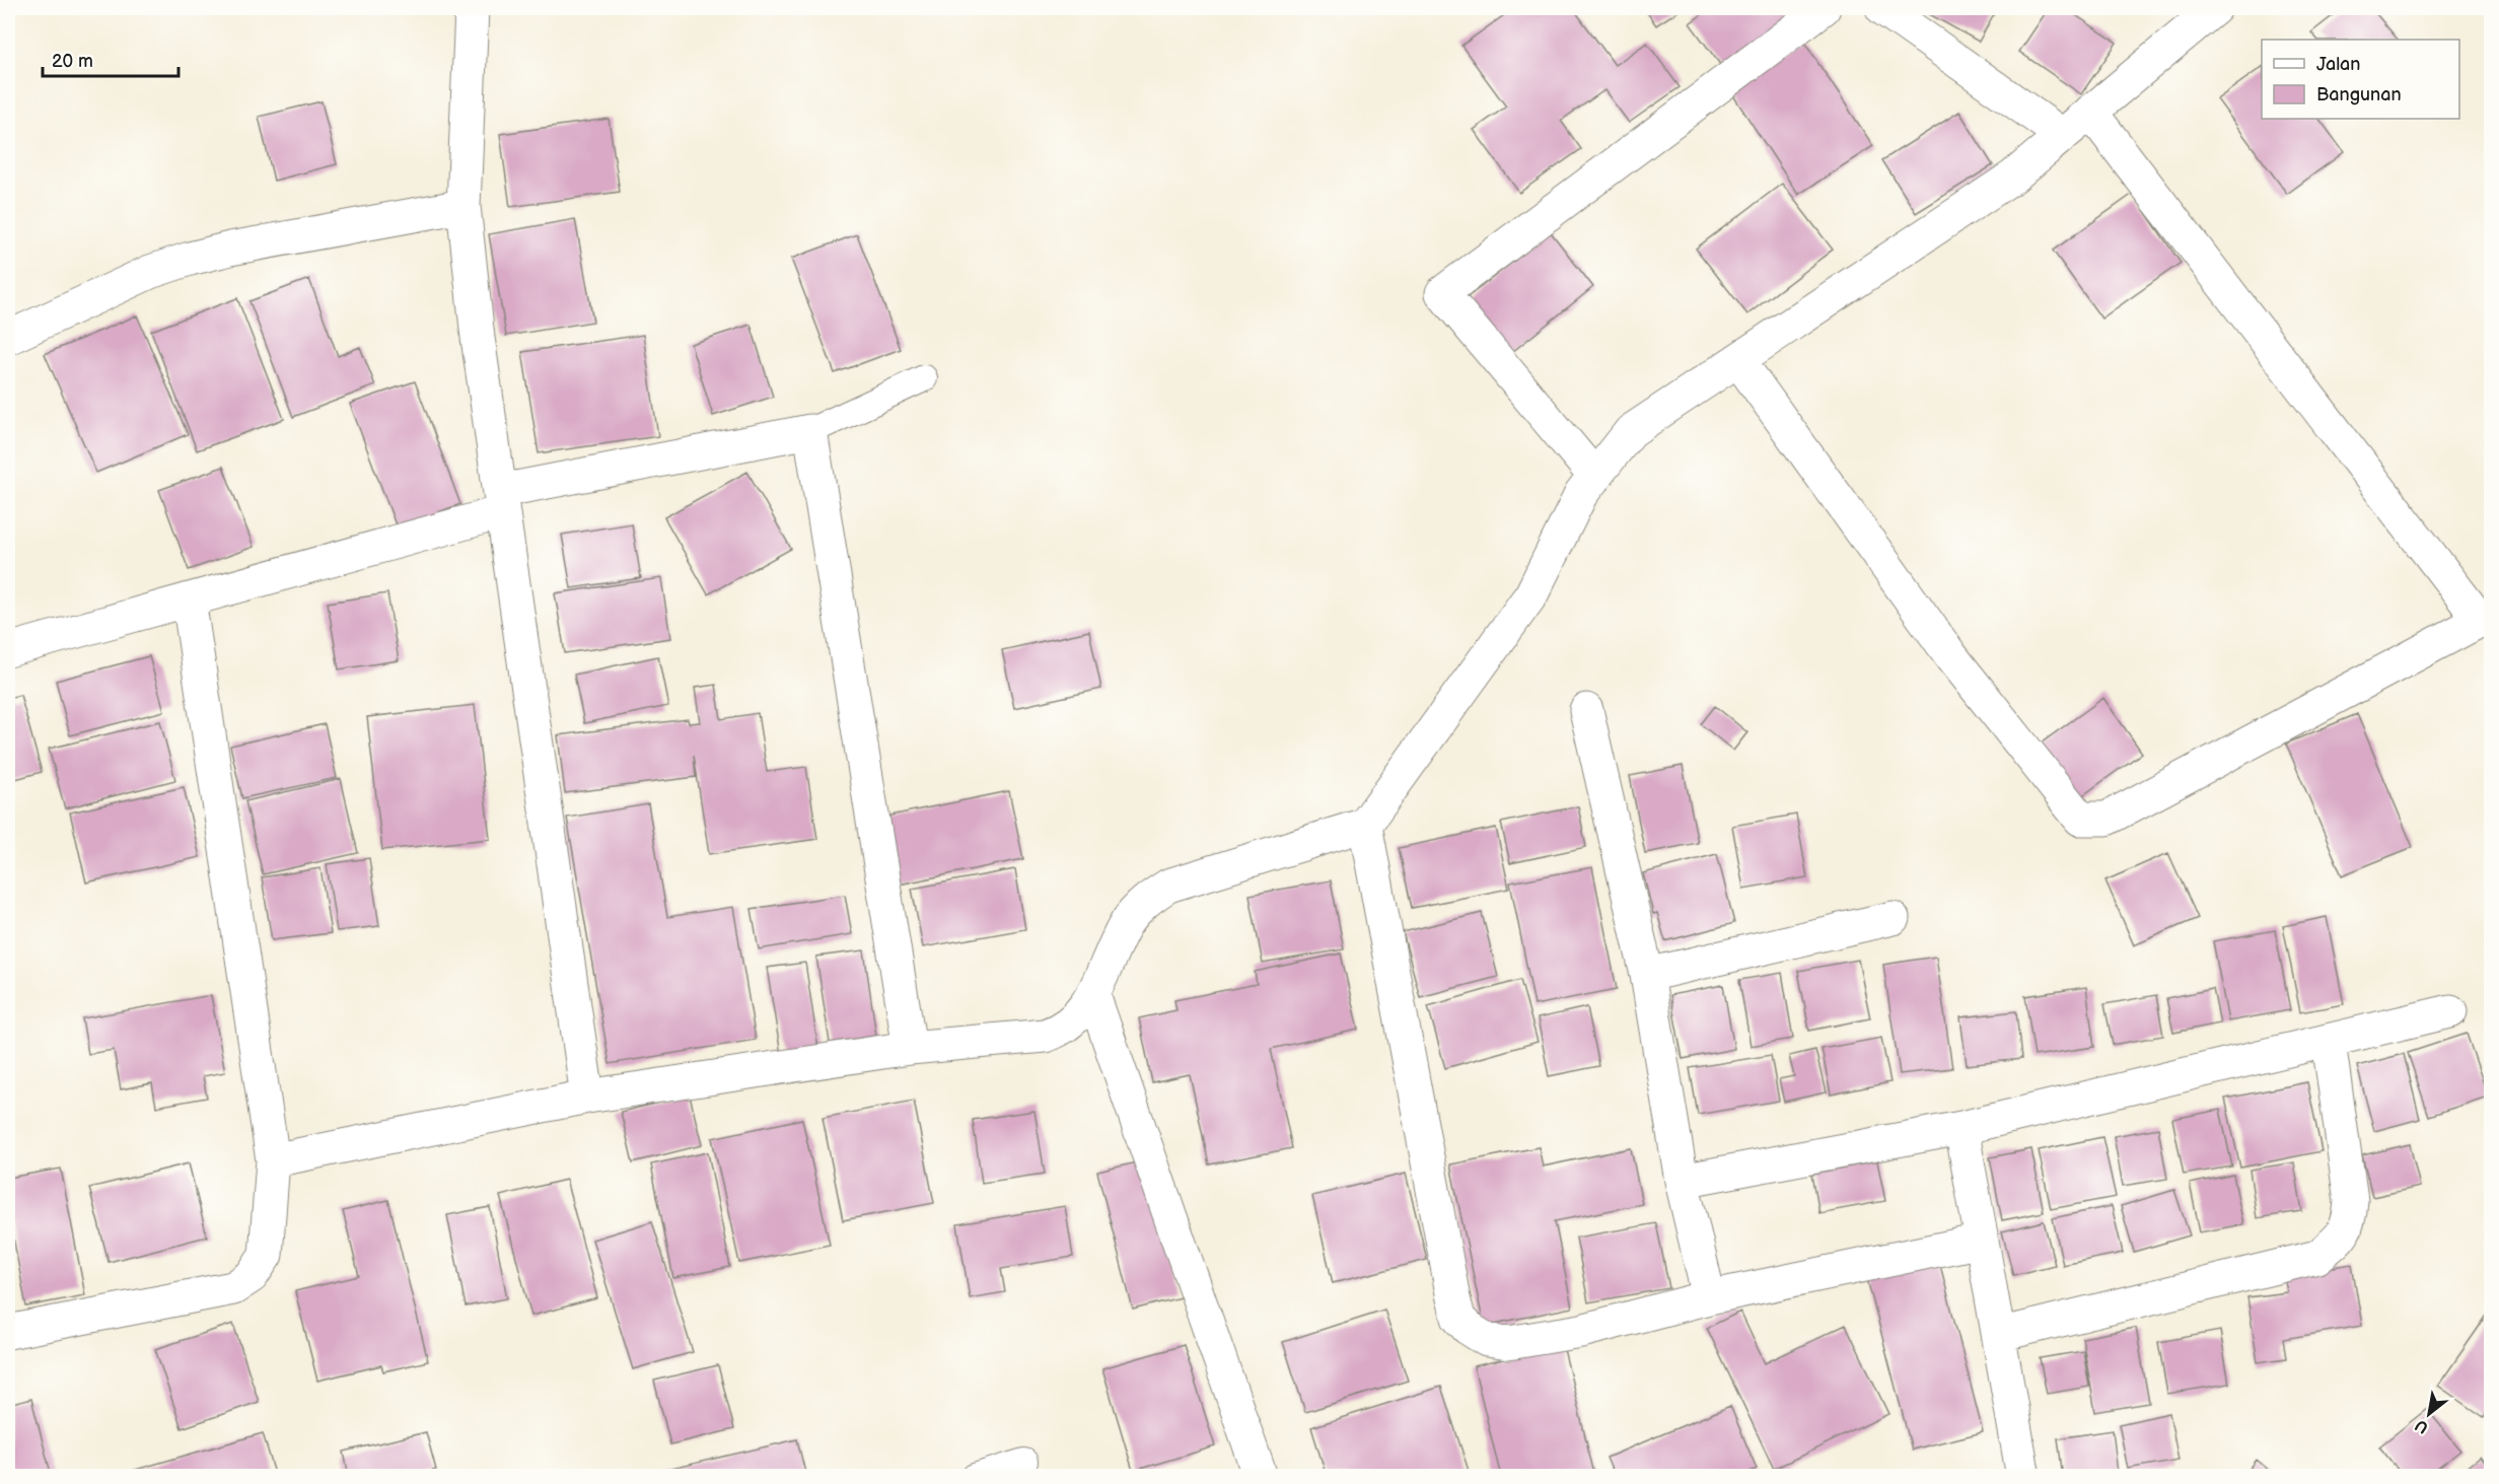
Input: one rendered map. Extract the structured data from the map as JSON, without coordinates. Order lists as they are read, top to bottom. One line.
{"legend":["Jalan","Bangunan"],"scale_bar":"20 m","north":"bottom left"}
